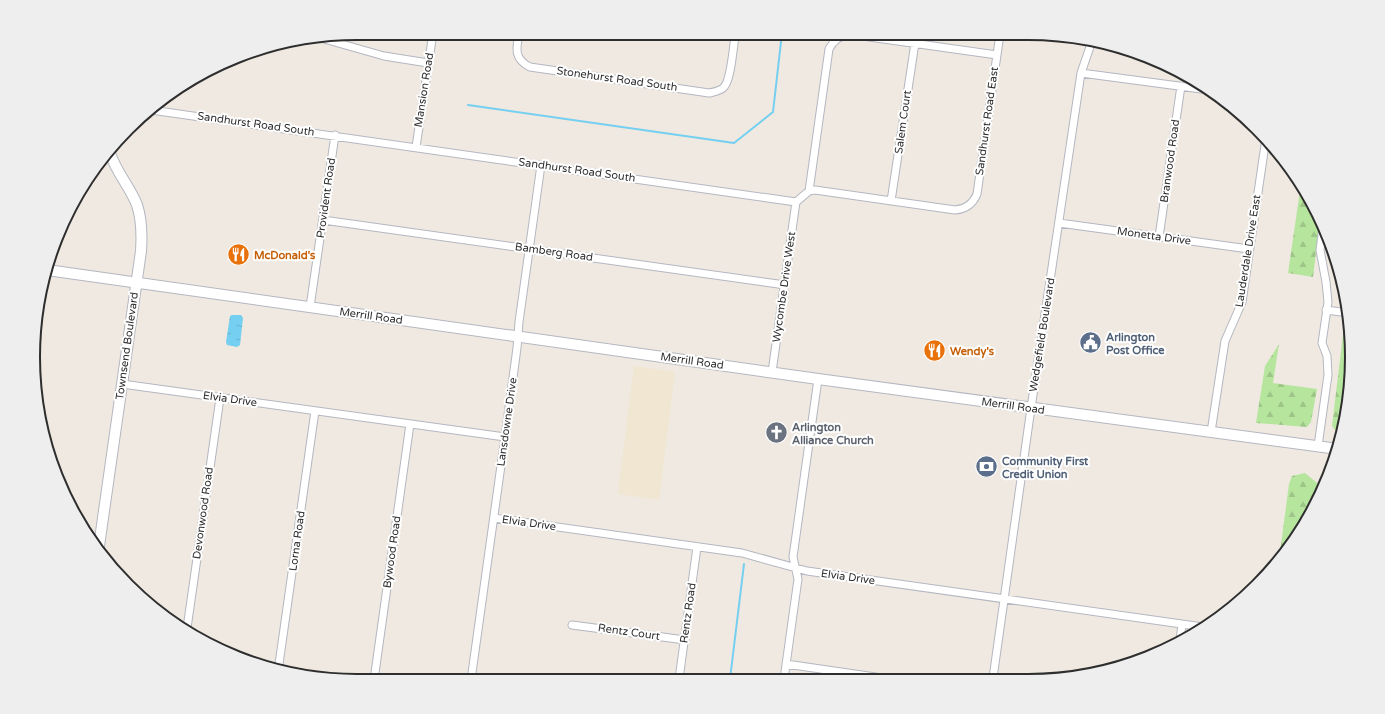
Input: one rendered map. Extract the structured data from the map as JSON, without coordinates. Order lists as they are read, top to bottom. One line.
{"streets":{"main road":["Merrill Road","Townsend Boulevard"],"street":["Stonehurst Road South","Mansion Road","Sandhurst Road East","Salem Court","Sandhurst Road South","Branwood Road","Provident Road","Monetta Drive","Lauderdale Drive East","Bamberg Road","Wycombe Drive West","Wedgefield Boulevard","Elvia Drive","Lansdowne Drive","Devonwood Road","Lorna Road","Bywood Road","Rentz Road","Rentz Court"]},"crossings":[["Mansion Road","Sandhurst Road South"],["Sandhurst Road East","Salem Court"],["Sandhurst Road South","Provident Road"],["Sandhurst Road South","Wycombe Drive West"],["Sandhurst Road South","Lansdowne Drive"],["Branwood Road","Monetta Drive"],["Provident Road","Bamberg Road"],["Provident Road","Merrill Road"],["Monetta Drive","Lauderdale Drive East"],["Monetta Drive","Wedgefield Boulevard"],["Lauderdale Drive East","Merrill Road"],["Bamberg Road","Wycombe Drive West"],["Bamberg Road","Lansdowne Drive"],["Wycombe Drive West","Merrill Road"],["Merrill Road","Wedgefield Boulevard"],["Merrill Road","Townsend Boulevard"],["Merrill Road","Lansdowne Drive"],["Wedgefield Boulevard","Elvia Drive"],["Townsend Boulevard","Elvia Drive"],["Elvia Drive","Lansdowne Drive"],["Elvia Drive","Devonwood Road"],["Elvia Drive","Lorna Road"],["Elvia Drive","Bywood Road"],["Elvia Drive","Rentz Road"],["Rentz Road","Rentz Court"]],"places":{"restaurant":["McDonald's","Wendy's"],"public building":["Arlington Post Office"],"church":["Arlington Alliance Church"],"bank":["Community First Credit Union"]}}
